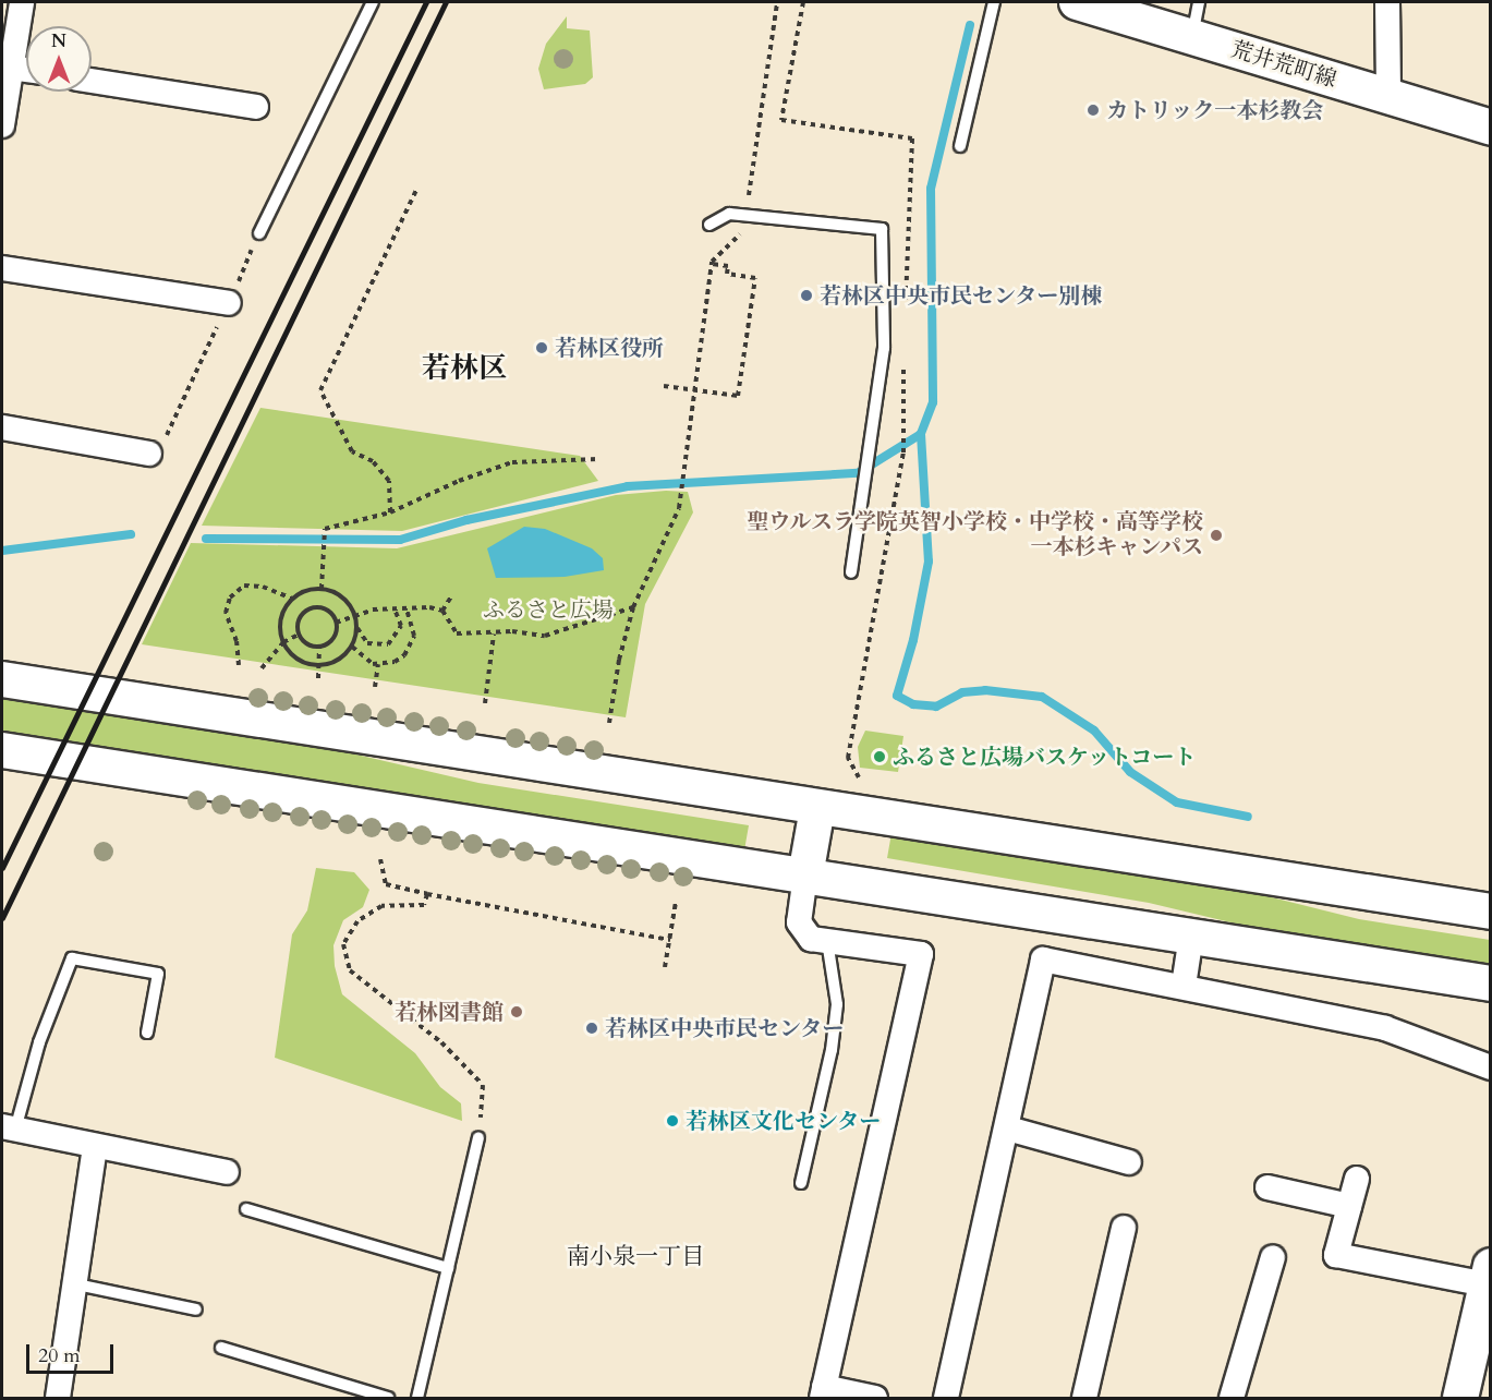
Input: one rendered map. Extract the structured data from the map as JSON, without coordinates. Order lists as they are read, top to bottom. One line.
{"streets":{"street":["荒井荒町線"]},"districts":["若林区","南小泉一丁目"],"parks":["ふるさと広場"],"places":["カトリック一本杉教会","若林区中央市民センター別棟","若林区役所","聖ウルスラ学院英智小学校・中学校・高等学校 一本杉キャンパス","ふるさと広場バスケットコート","若林図書館","若林区中央市民センター","若林区文化センター"],"scale_bar":"20 m","north":"top"}
